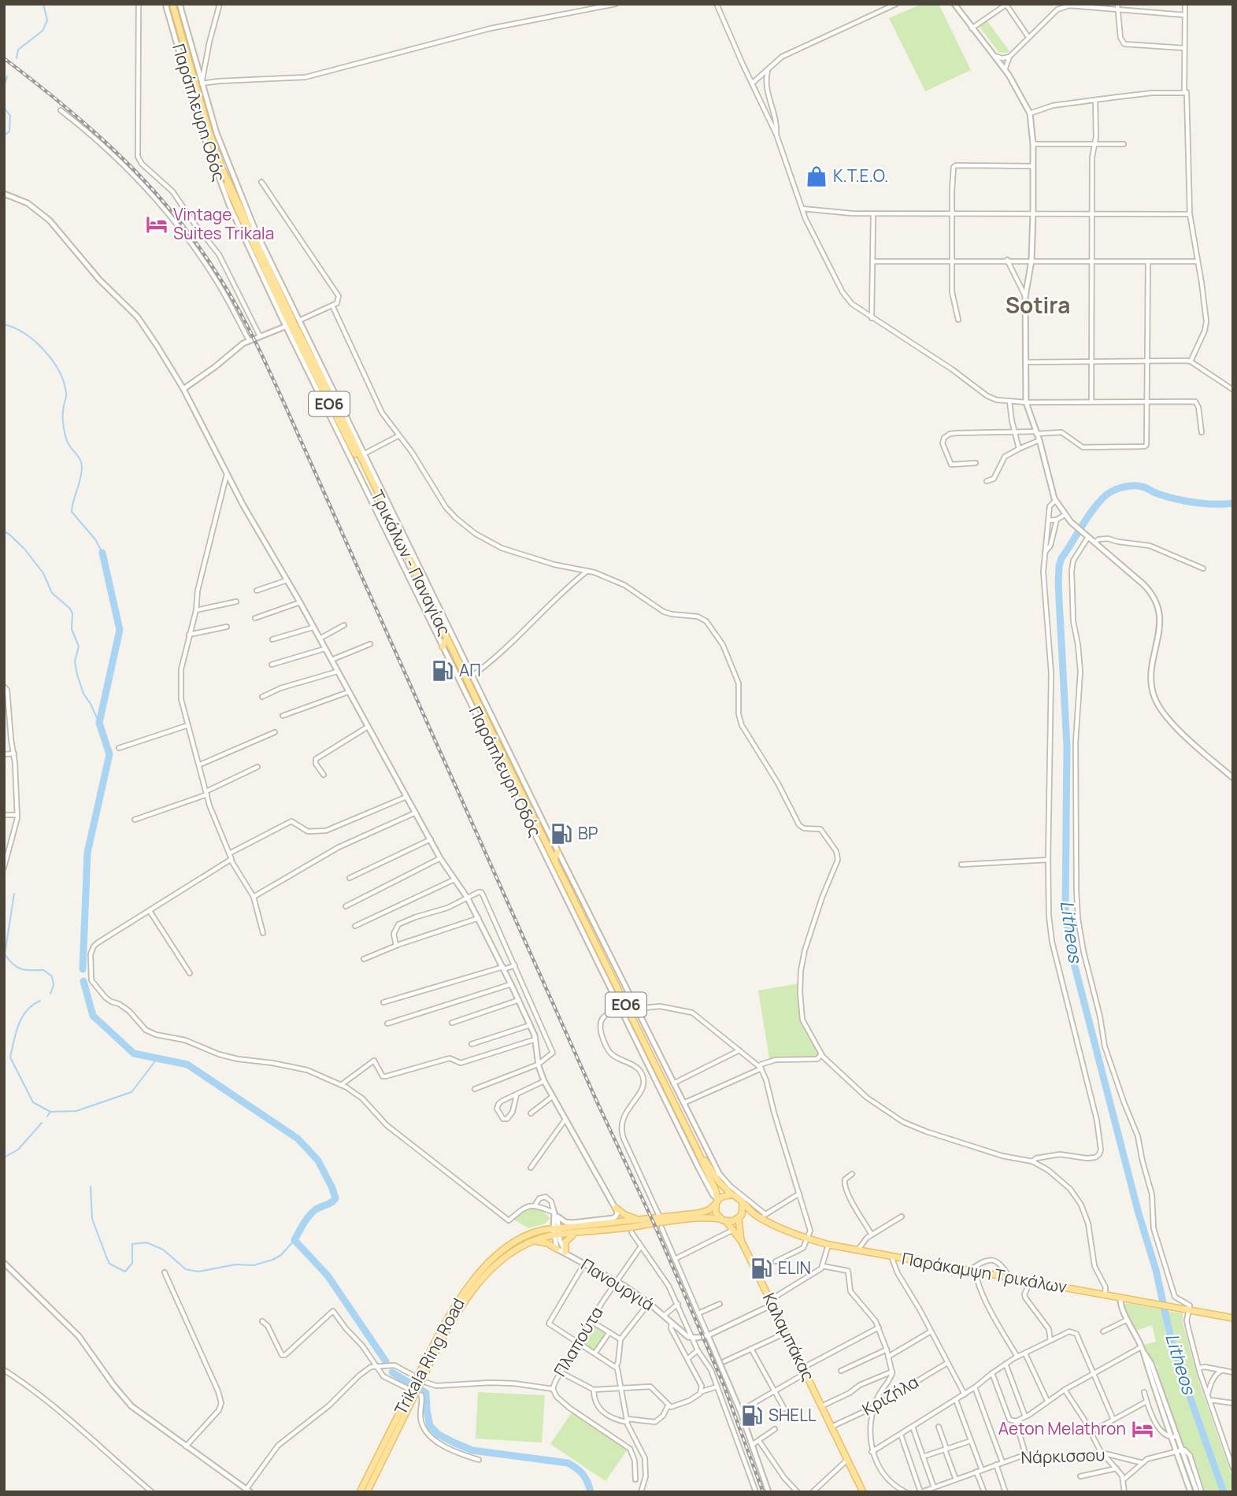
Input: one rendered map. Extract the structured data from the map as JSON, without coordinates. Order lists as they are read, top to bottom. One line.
{"streets":{"main road":["ΕΟ6","Τρικάλων - Παναγίας","Παράκαμψη Τρικάλων","Καλαμπάκας","Trikala Ring Road"],"street":["Παράπλευρη Οδός","Πανουργιά","Πλαπούτα","Κριζήλα","Νάρκισσου"]},"crossings":[["Παράπλευρη Οδός","ΕΟ6"],["Παράπλευρη Οδός","Τρικάλων - Παναγίας"],["Παράπλευρη Οδός","Παράκαμψη Τρικάλων"],["Παράπλευρη Οδός","Καλαμπάκας"],["Παράπλευρη Οδός","Trikala Ring Road"],["ΕΟ6","Τρικάλων - Παναγίας"],["ΕΟ6","Παράκαμψη Τρικάλων"],["ΕΟ6","Καλαμπάκας"],["ΕΟ6","Trikala Ring Road"],["Τρικάλων - Παναγίας","Παράκαμψη Τρικάλων"],["Τρικάλων - Παναγίας","Καλαμπάκας"],["Τρικάλων - Παναγίας","Trikala Ring Road"],["Παράκαμψη Τρικάλων","Καλαμπάκας"],["Παράκαμψη Τρικάλων","Trikala Ring Road"],["Πανουργιά","Πλαπούτα"],["Καλαμπάκας","Trikala Ring Road"],["Καλαμπάκας","Κριζήλα"]],"districts":["Sotira"],"water":["Litheos"],"places":{"shop":["Κ.Τ.Ε.Ο."],"hotel":["Vintage Suites Trikala","Aeton Melathron"],"fuel station":["ΑΠ","BP","ELIN","SHELL"]}}
